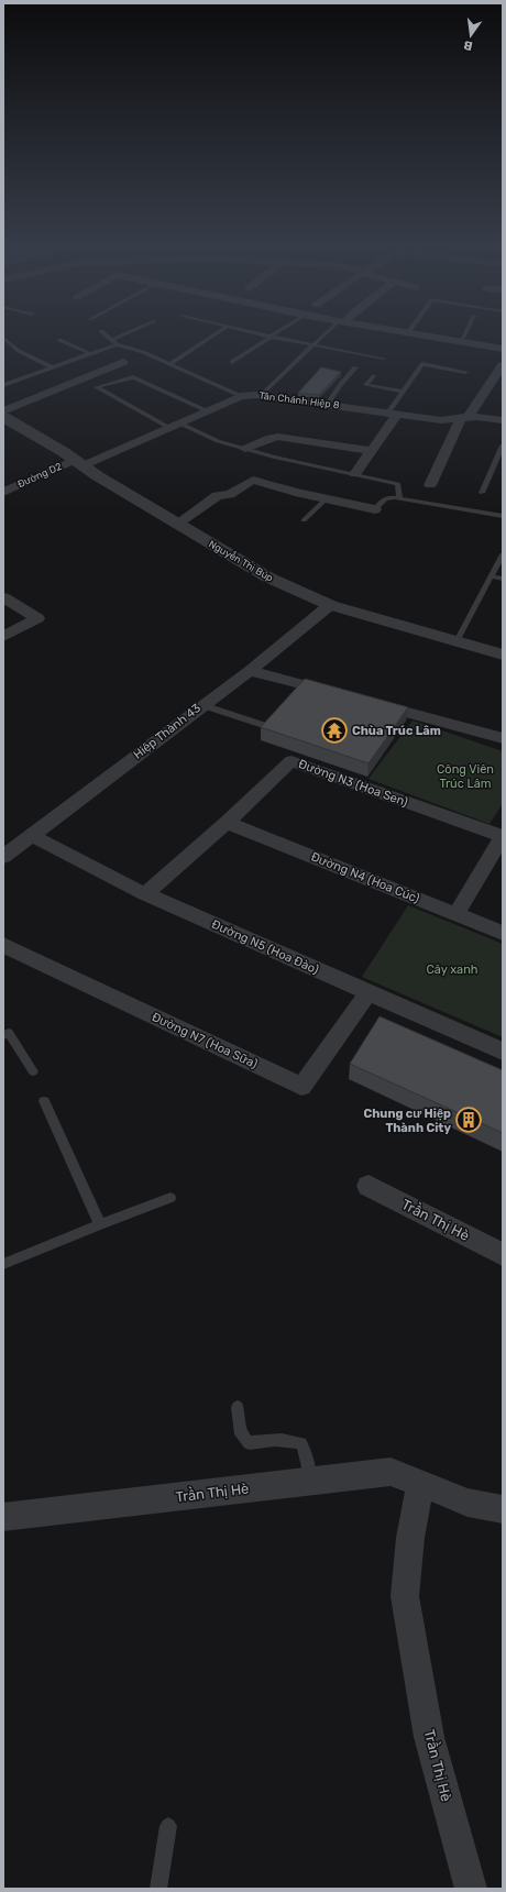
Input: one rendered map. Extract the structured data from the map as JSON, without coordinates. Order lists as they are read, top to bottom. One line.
{"streets":{"street":["Tân Chánh Hiệp 8","Đường D2","Nguyễn Thị Búp","Hiệp Thành 43","Đường N3 (Hoa Sen)","Đường N4 (Hoa Cúc)","Đường N5 (Hoa Đào)","Đường N7 (Hoa Sữa)","Trần Thị Hè"]},"crossings":[["Tân Chánh Hiệp 8","Đường D2"],["Tân Chánh Hiệp 8","Nguyễn Thị Búp"],["Đường D2","Nguyễn Thị Búp"],["Nguyễn Thị Búp","Hiệp Thành 43"],["Hiệp Thành 43","Đường N5 (Hoa Đào)"],["Đường N3 (Hoa Sen)","Đường N4 (Hoa Cúc)"],["Đường N3 (Hoa Sen)","Đường N5 (Hoa Đào)"],["Đường N5 (Hoa Đào)","Đường N7 (Hoa Sữa)"]],"parks":["Công Viên Trúc Lâm","Cây xanh"],"places":{"temple":["Chùa Trúc Lâm"],"building":["Chung cư Hiệp Thành City"]},"north":"bottom"}
